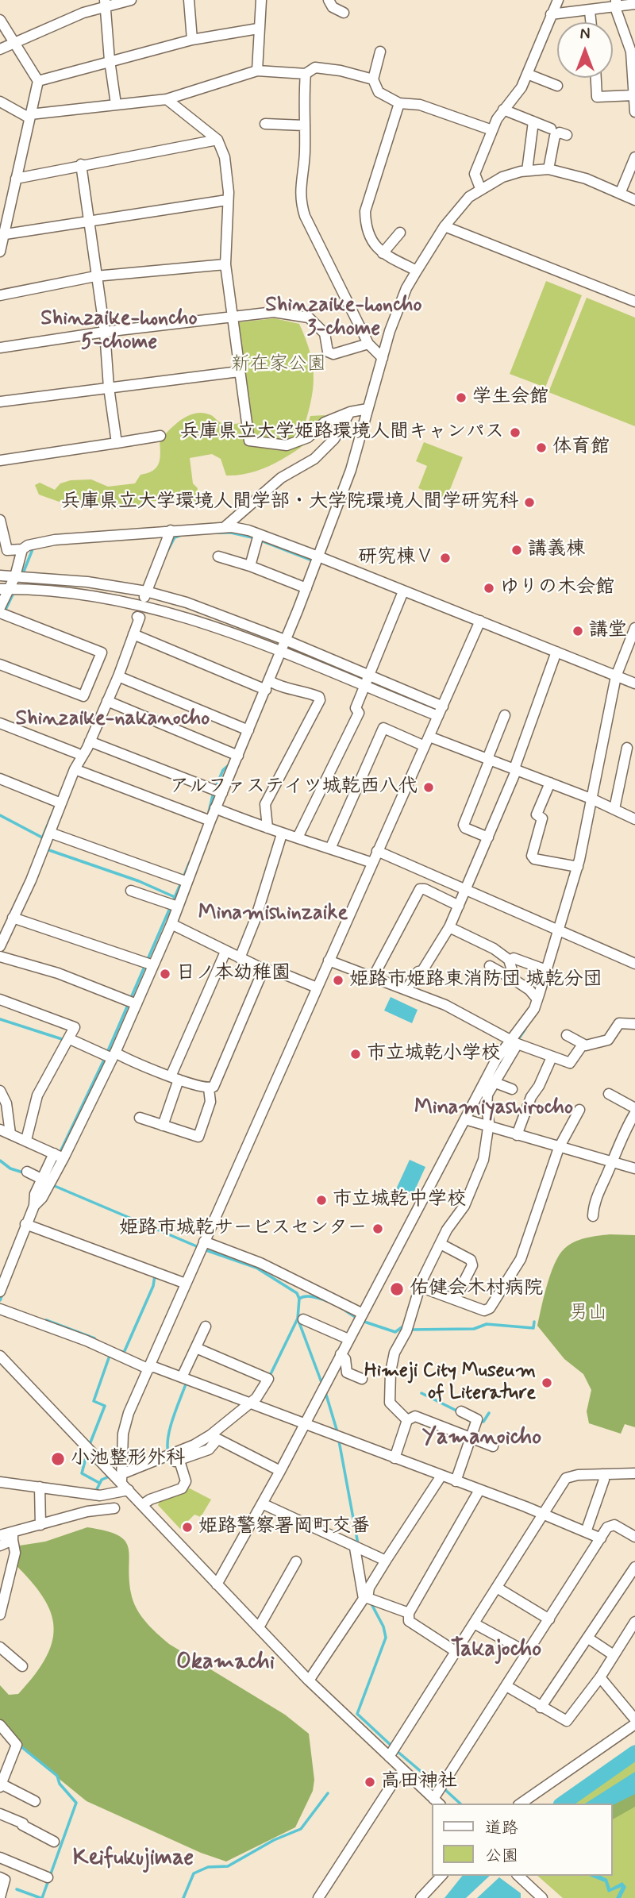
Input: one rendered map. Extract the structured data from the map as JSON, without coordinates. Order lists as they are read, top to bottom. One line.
{"districts":["Shinzaike-honcho 3-chome","Shinzaike-honcho 5-chome","Shinzaike-nakanocho","Minamishinzaike","Minamiyashirocho","Yamanoicho","Takajocho","Okamachi","Keifukujimae"],"parks":["新在家公園","男山"],"places":["学生会館","兵庫県立大学姫路環境人間キャンパス","体育館","兵庫県立大学環境人間学部・大学院環境人間学研究科","講義棟","研究棟Ⅴ","ゆりの木会館","講堂","アルファステイツ城乾西八代","日ノ本幼稚園","姫路市姫路東消防団 城乾分団","市立城乾小学校","市立城乾中学校","姫路市城乾サービスセンター","佑健会木村病院","Himeji City Museum of Literature","小池整形外科","姫路警察署岡町交番","高田神社"],"legend":["道路","公園"],"north":"top"}
